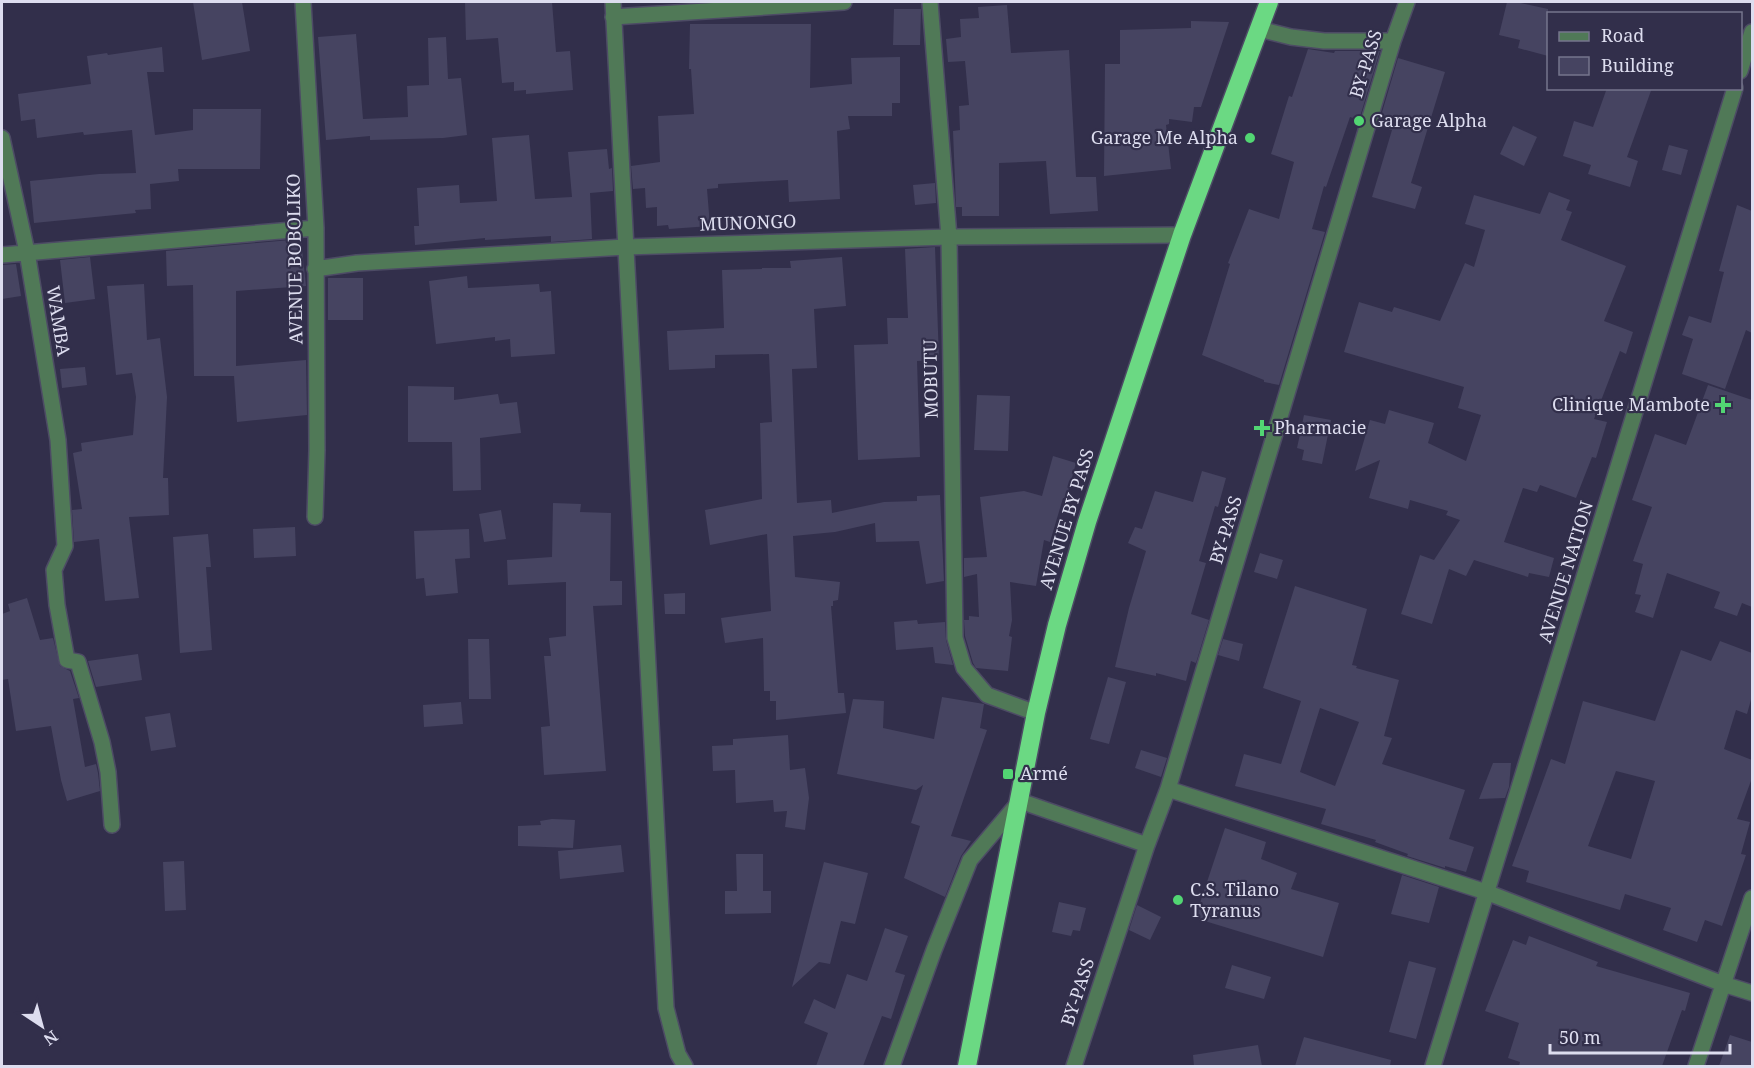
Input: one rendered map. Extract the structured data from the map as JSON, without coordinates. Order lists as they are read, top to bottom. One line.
{"streets":{"highway":["AVENUE BY PASS"],"street":["BY-PASS","MUNONGO","AVENUE BOBOLIKO","WAMBA","MOBUTU","AVENUE NATION"]},"crossings":[["MUNONGO","AVENUE BOBOLIKO"],["MUNONGO","MOBUTU"],["MUNONGO","AVENUE BY PASS"],["MOBUTU","AVENUE BY PASS"]],"places":{"other":["Garage Alpha","Garage Me Alpha","C.S. Tilano Tyranus"],"health":["Clinique Mambote","Pharmacie"],"transit":["Armé"]},"legend":["Road","Building"],"scale_bar":"50 m","north":"bottom right"}
